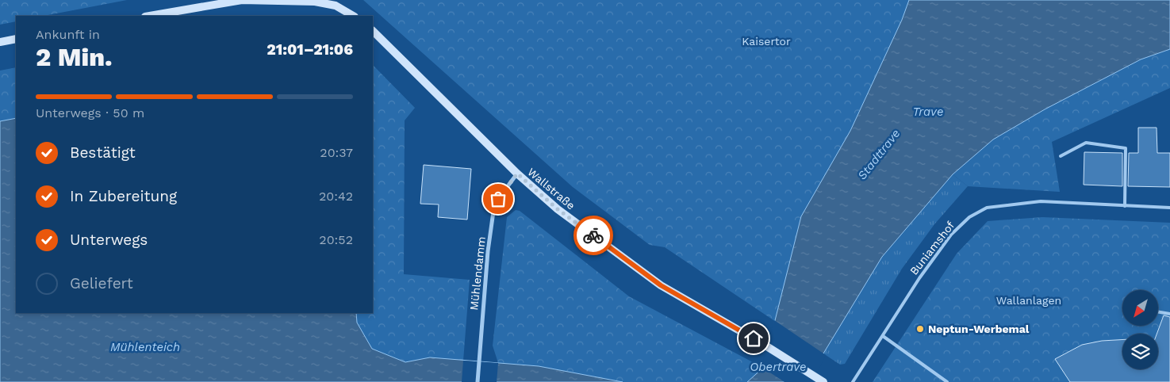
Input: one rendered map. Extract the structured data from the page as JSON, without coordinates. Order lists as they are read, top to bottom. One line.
{"streets":{"main road":["Wallstraße"],"street":["Mühlendamm"],"lane":["Buniamshof"]},"crossings":[["Wallstraße","Mühlendamm"]],"water":["Trave","Stadttrave","Mühlenteich","Obertrave"],"parks":["Kaisertor","Wallanlagen"],"places":["Neptun-Werbemal"],"north":"bottom left","page":{"heading":["2 Min.","Ankunft in","21:01–21:06"],"bar":"Unterwegs · 50 m","list":[["Bestätigt","20:37"],["In Zubereitung","20:42"],["Unterwegs","20:52"],"Geliefert"]}}
